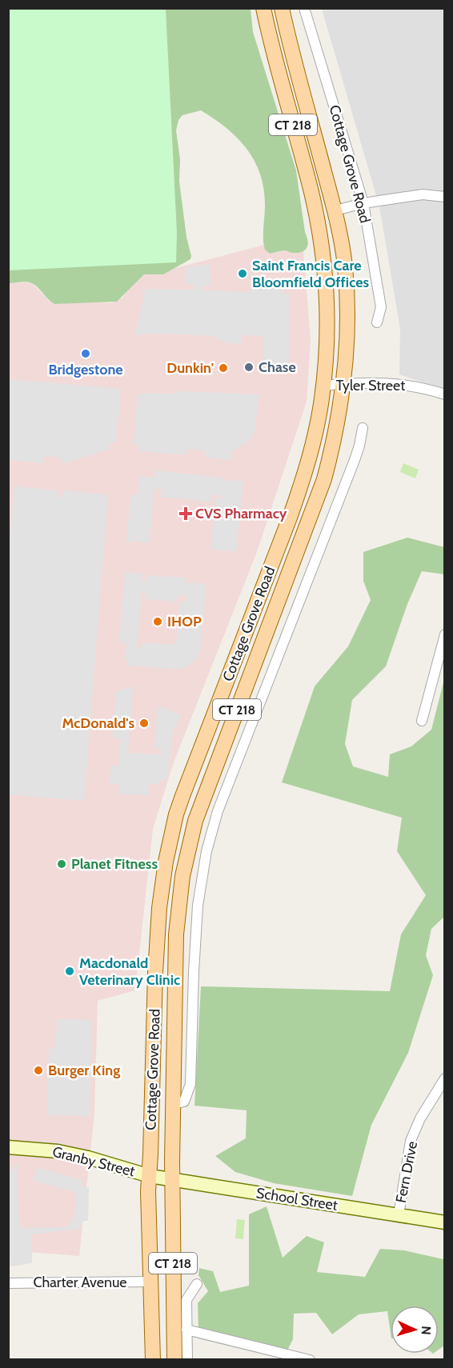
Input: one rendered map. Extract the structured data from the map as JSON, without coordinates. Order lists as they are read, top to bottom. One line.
{"streets":{"main road":["CT 218","Cottage Grove Road","Granby Street","School Street"],"street":["Tyler Street","Fern Drive","Charter Avenue"]},"crossings":[["Cottage Grove Road","Tyler Street"],["Cottage Grove Road","Granby Street"],["Cottage Grove Road","School Street"],["Cottage Grove Road","Charter Avenue"],["Granby Street","School Street"],["Fern Drive","School Street"]],"places":{"other":["Saint Francis Care Bloomfield Offices","Bridgestone","Chase","Dunkin'","IHOP","McDonald's","Planet Fitness","Macdonald Veterinary Clinic","Burger King"],"health":["CVS Pharmacy"]},"north":"right"}
